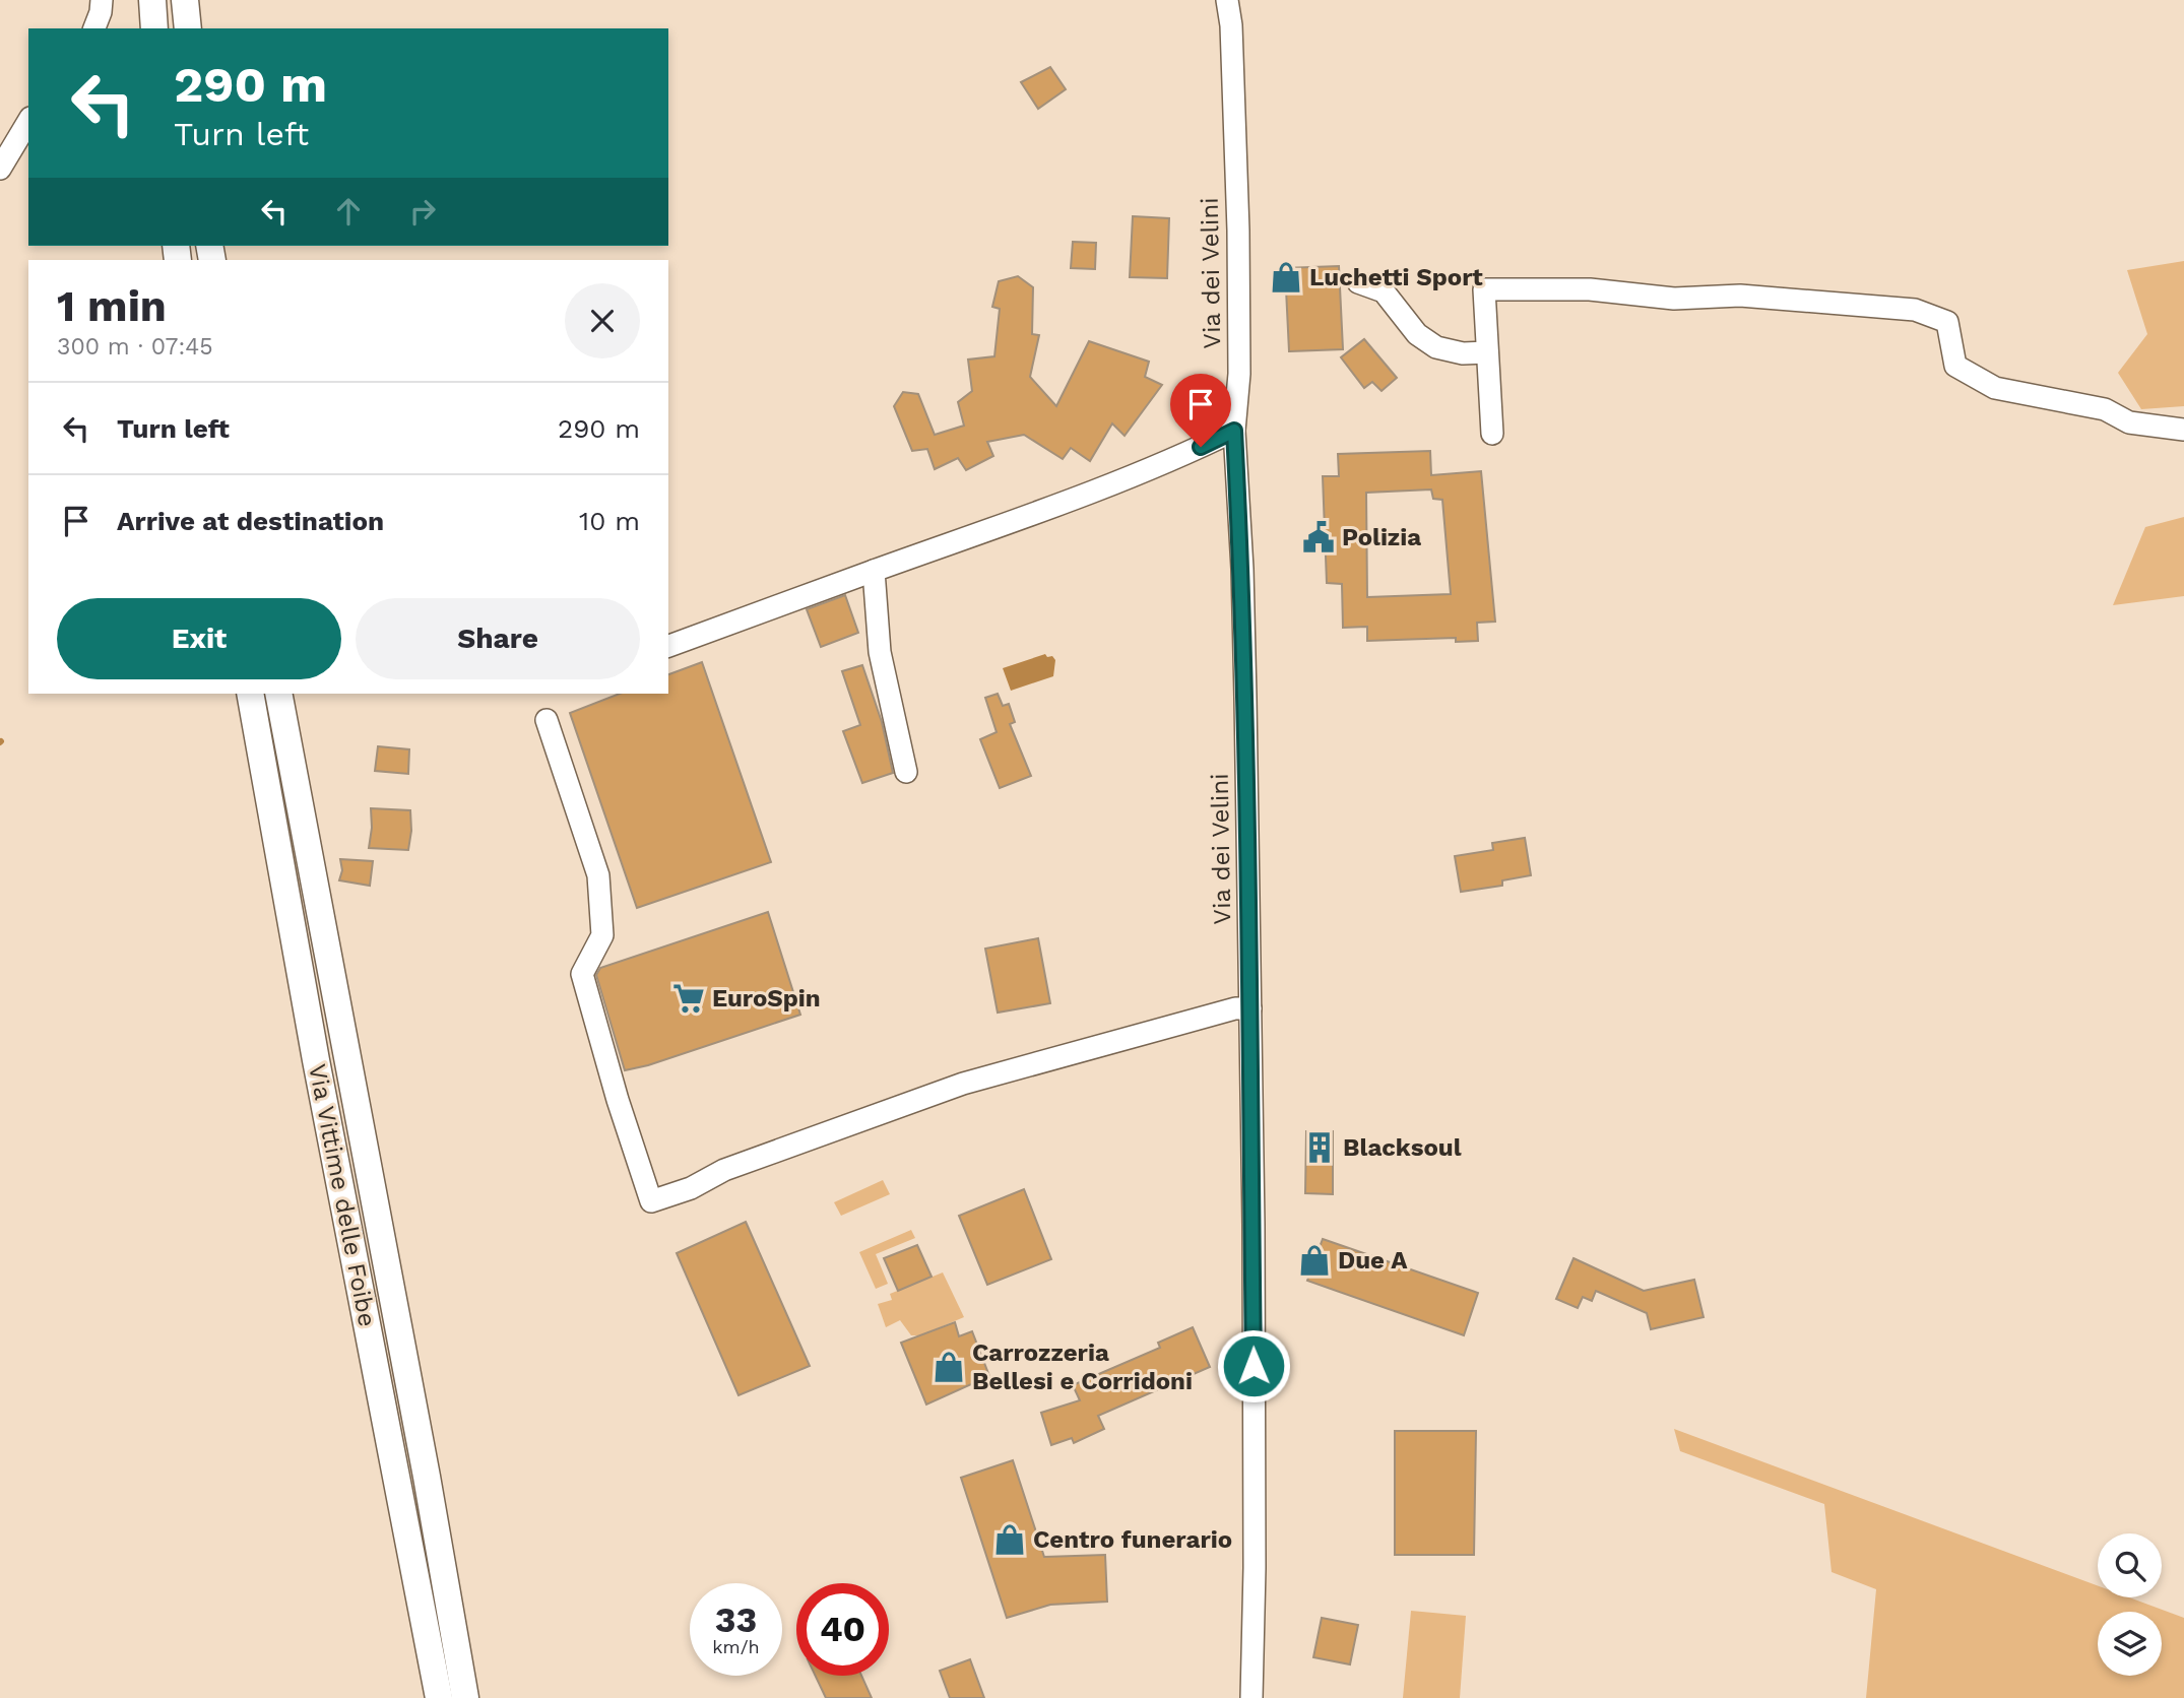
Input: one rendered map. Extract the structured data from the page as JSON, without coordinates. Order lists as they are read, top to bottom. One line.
{"streets":{"main road":["Via Vittime delle Foibe"],"street":["Via dei Velini"]},"places":{"shop":["Luchetti Sport","Due A","Carrozzeria Bellesi e Corridoni","Centro funerario"],"public building":["Polizia"],"supermarket":["EuroSpin"],"building":["Blacksoul"]},"page":{"turn":["290 m","Turn left"],"heading":["1 min","300 m · 07:45"],"list":[{"name":"Turn left","value":"290 m"},{"name":"Arrive at destination","value":"10 m"}],"buttons":["Exit","Share"],"speed":"33 km/h","limit":"40"}}
